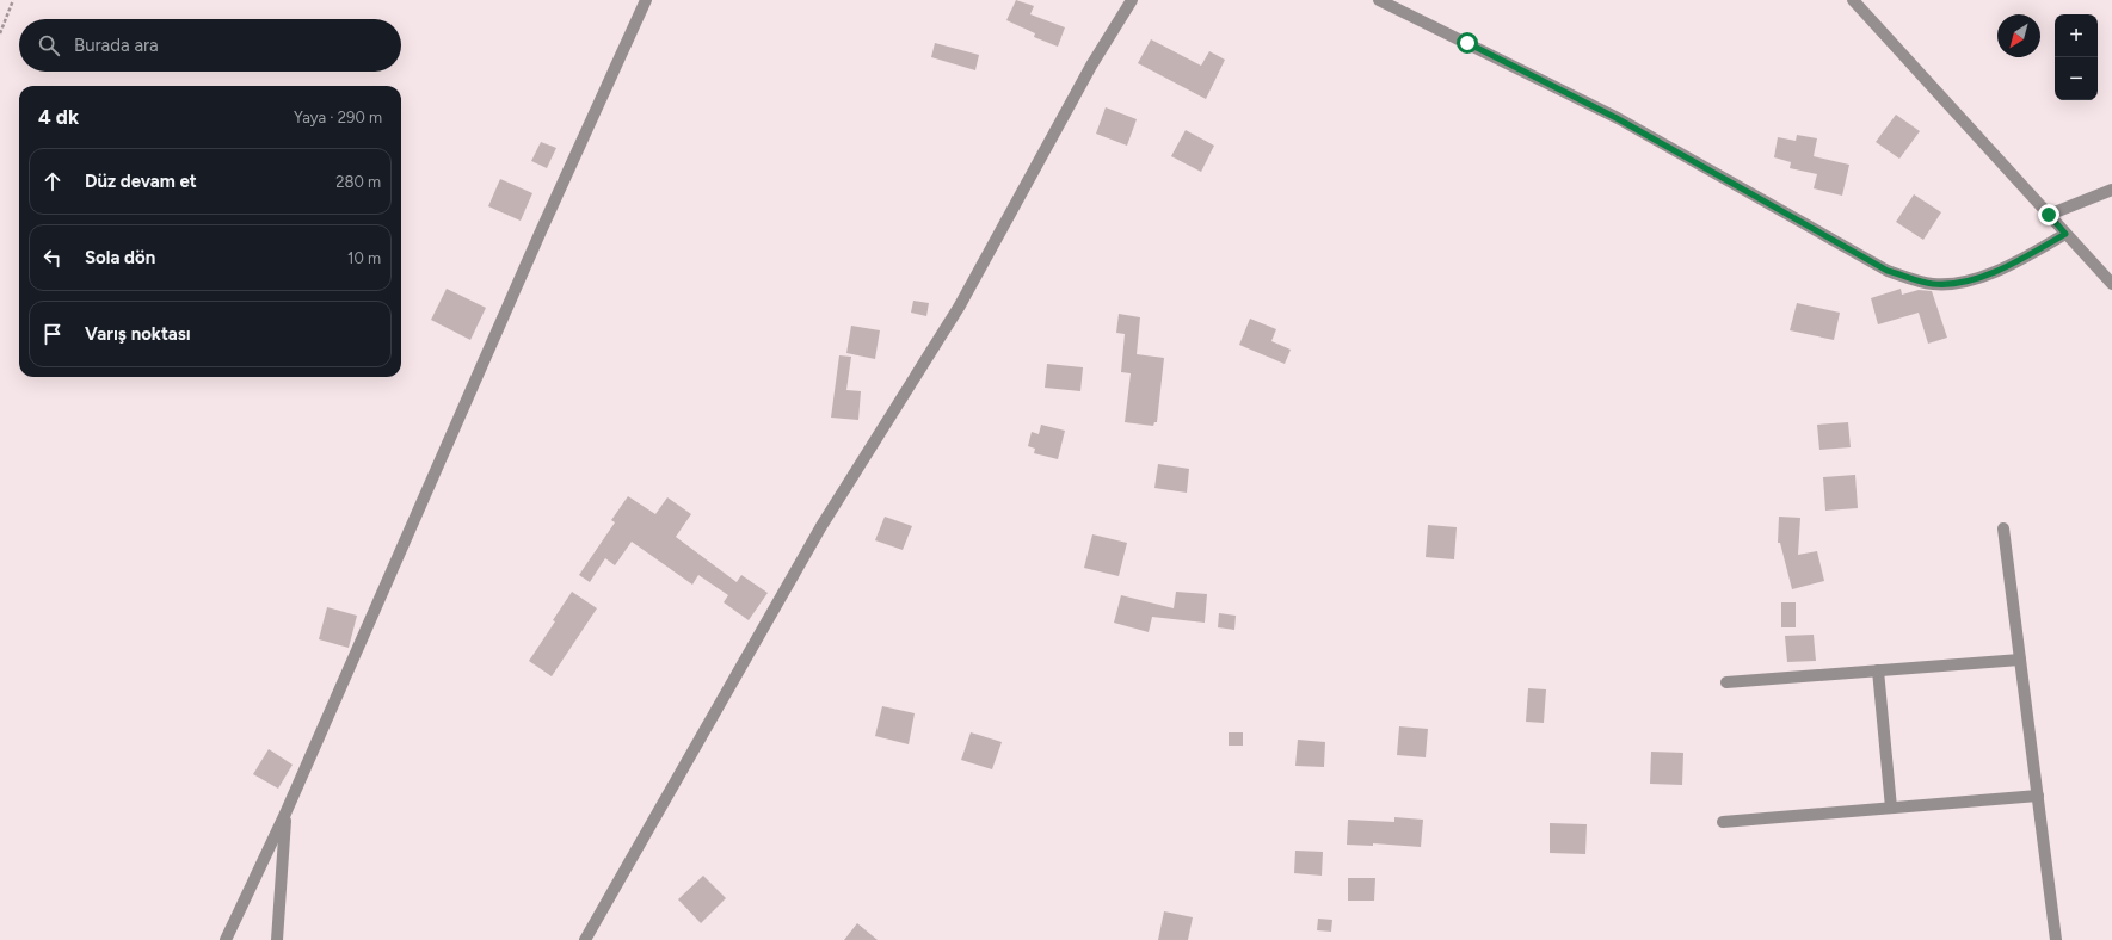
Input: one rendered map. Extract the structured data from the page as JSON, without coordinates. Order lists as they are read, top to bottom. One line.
{"north":"bottom left","page":{"map_buttons":["+","−"],"search":"Burada ara","heading":["4 dk","Yaya · 290 m"],"list":[["Düz devam et","280 m"],["Sola dön","10 m"],"Varış noktası"]}}
